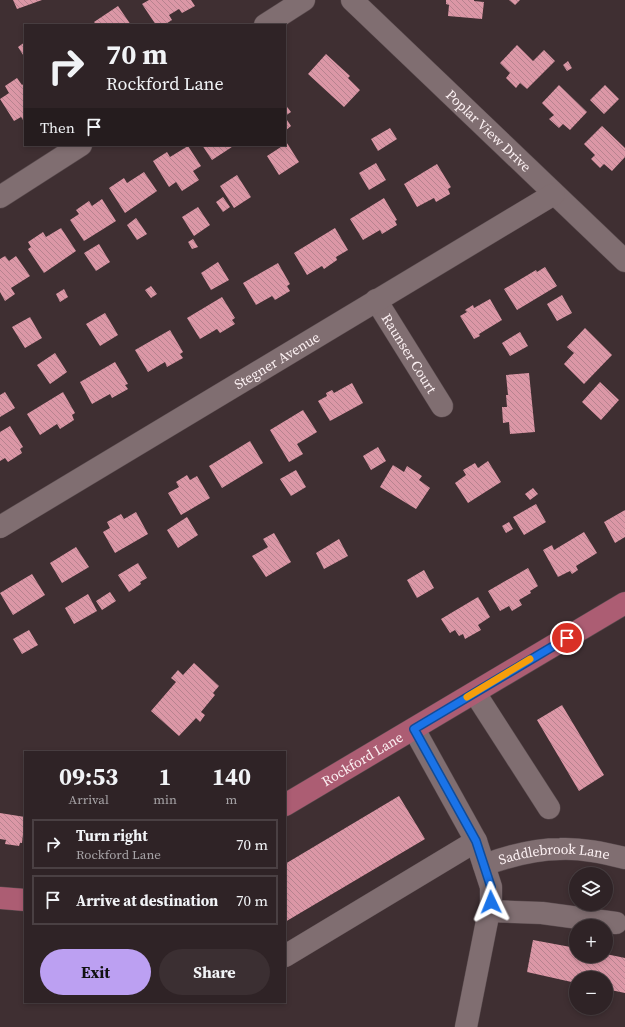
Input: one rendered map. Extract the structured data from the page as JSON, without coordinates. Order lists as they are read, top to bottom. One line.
{"streets":{"main road":["Rockford Lane"],"street":["Poplar View Drive","Raunser Court","Stegner Avenue","Saddlebrook Lane"]},"crossings":[["Poplar View Drive","Stegner Avenue"],["Raunser Court","Stegner Avenue"]],"page":{"turn":["70 m","Rockford Lane"],"then":"Then","eta":["09:53","Arrival","1","min","140","m"],"list":[{"name":"Turn right","note":"Rockford Lane","value":"70 m"},{"name":"Arrive at destination","value":"70 m"}],"map_buttons":["+","−"],"buttons":["Exit","Share"]}}
